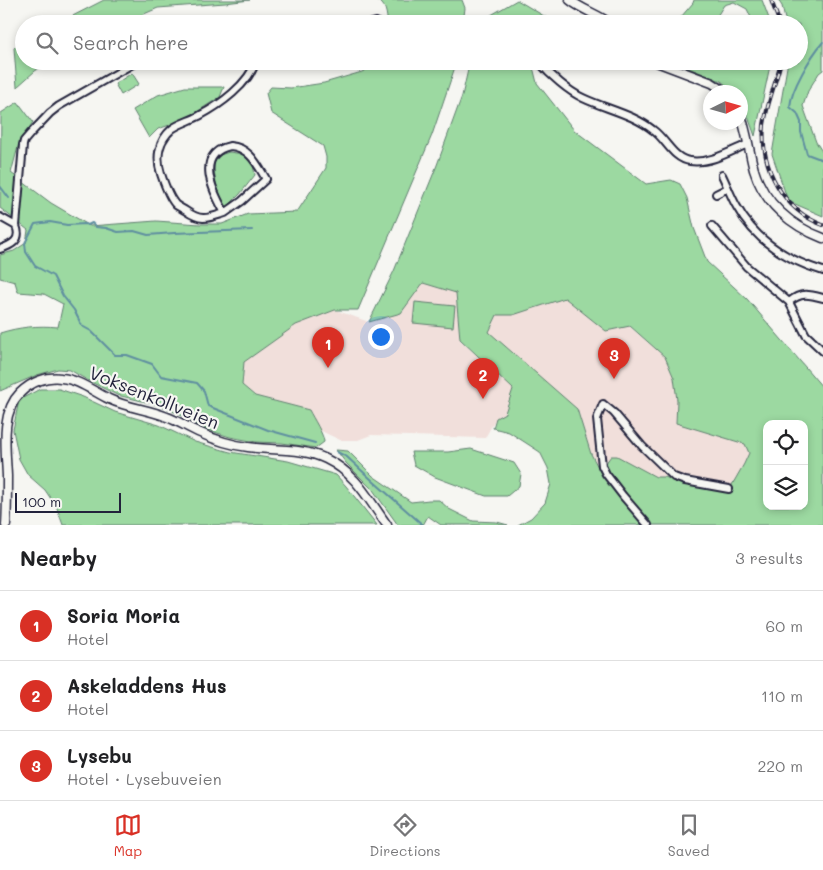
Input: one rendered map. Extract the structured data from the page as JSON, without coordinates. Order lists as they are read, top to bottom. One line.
{"streets":{"street":["Voksenkollveien"]},"scale_bar":"100 m","north":"right","page":{"search":"Search here","pins":["1","3","2"],"scale":"100 m","heading":["Nearby","3 results"],"list":[{"mark":"1","name":"Soria Moria","note":"Hotel","value":"60 m"},{"mark":"2","name":"Askeladdens Hus","note":"Hotel","value":"110 m"},{"mark":"3","name":"Lysebu","note":"Hotel · Lysebuveien","value":"220 m"}],"nav":["Map","Directions","Saved"]}}
